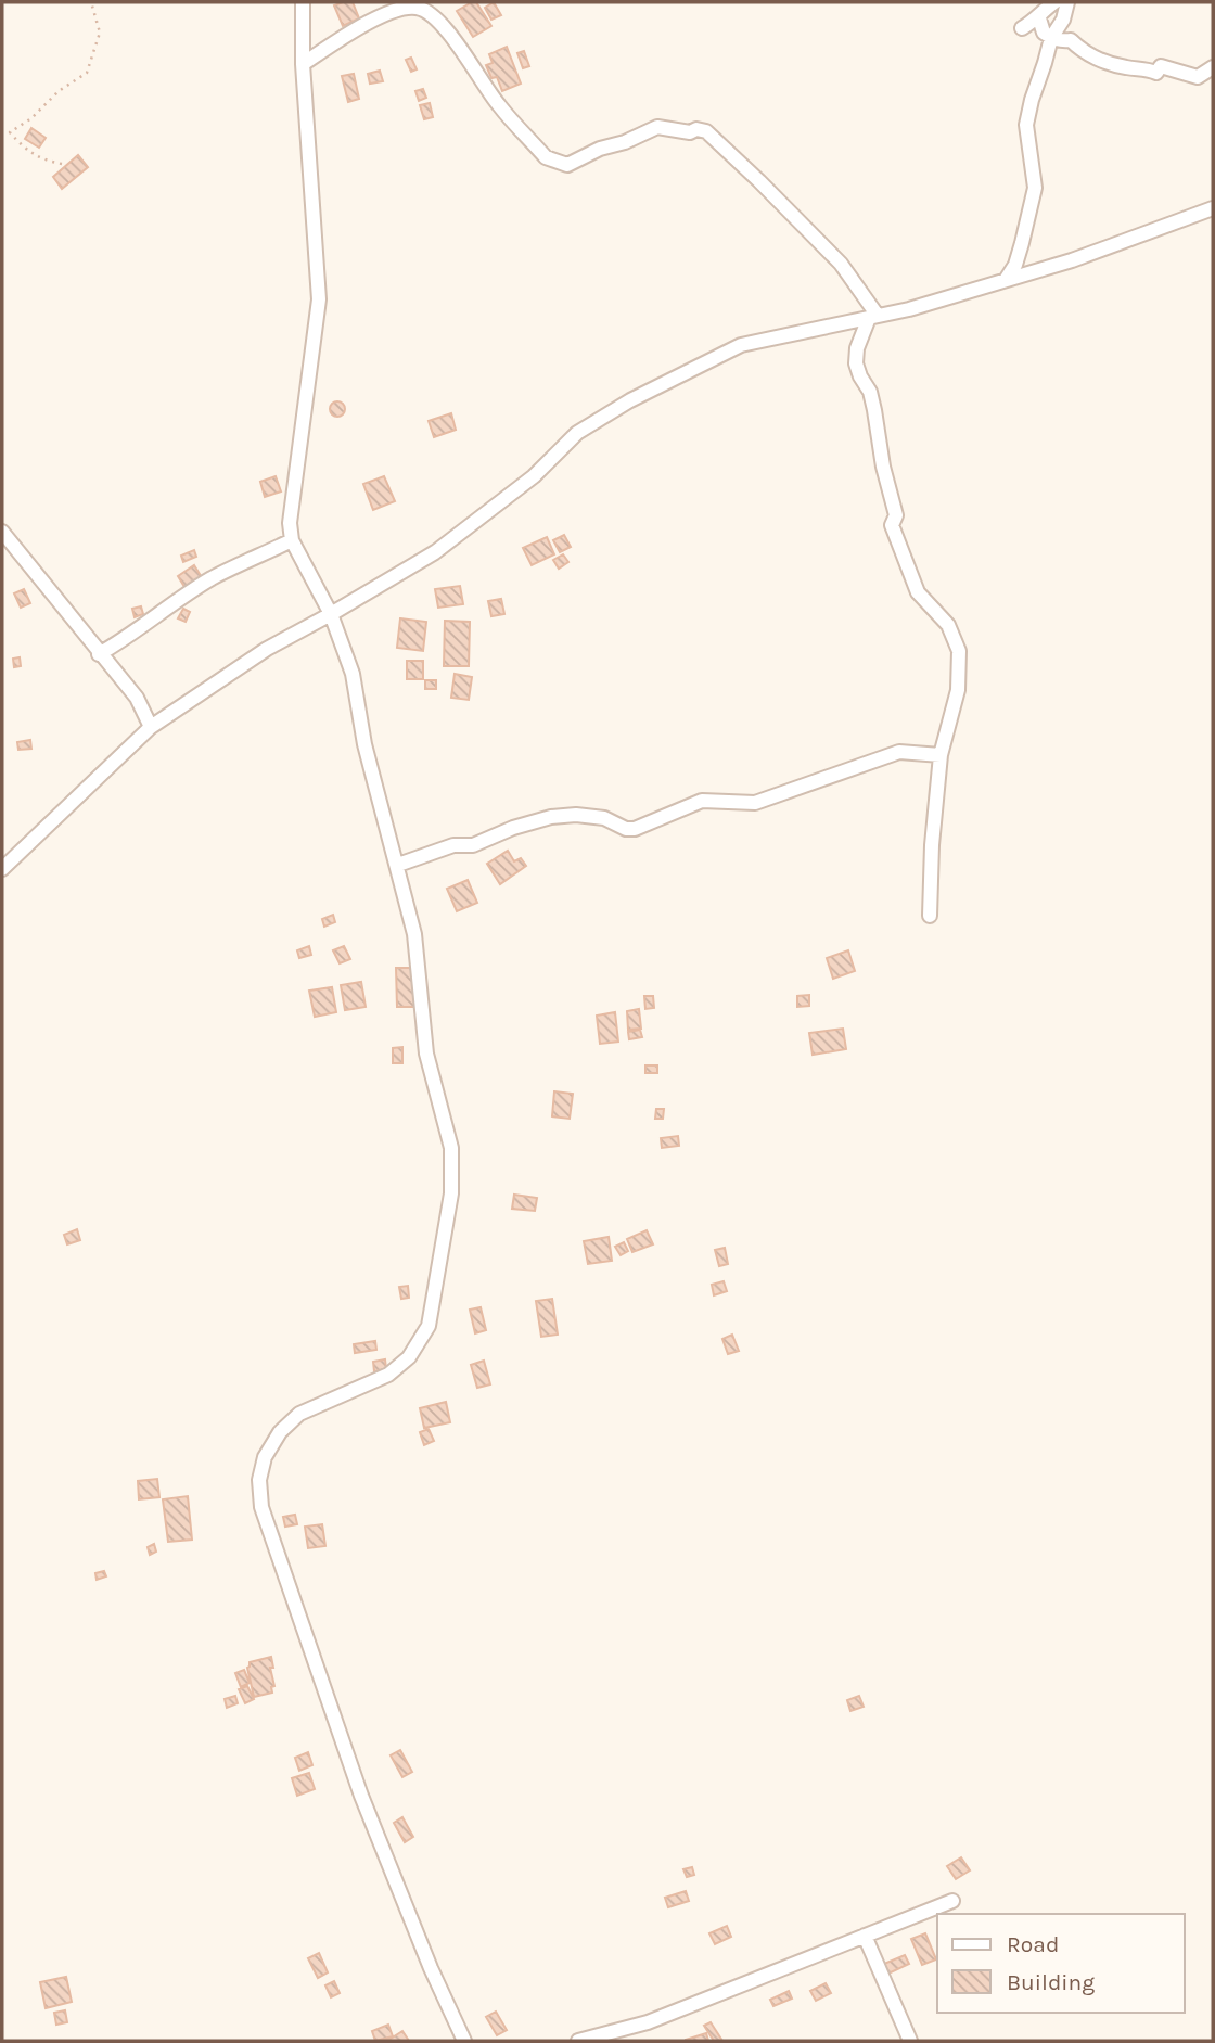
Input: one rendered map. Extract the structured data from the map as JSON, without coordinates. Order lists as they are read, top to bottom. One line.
{"legend":["Road","Building"]}
